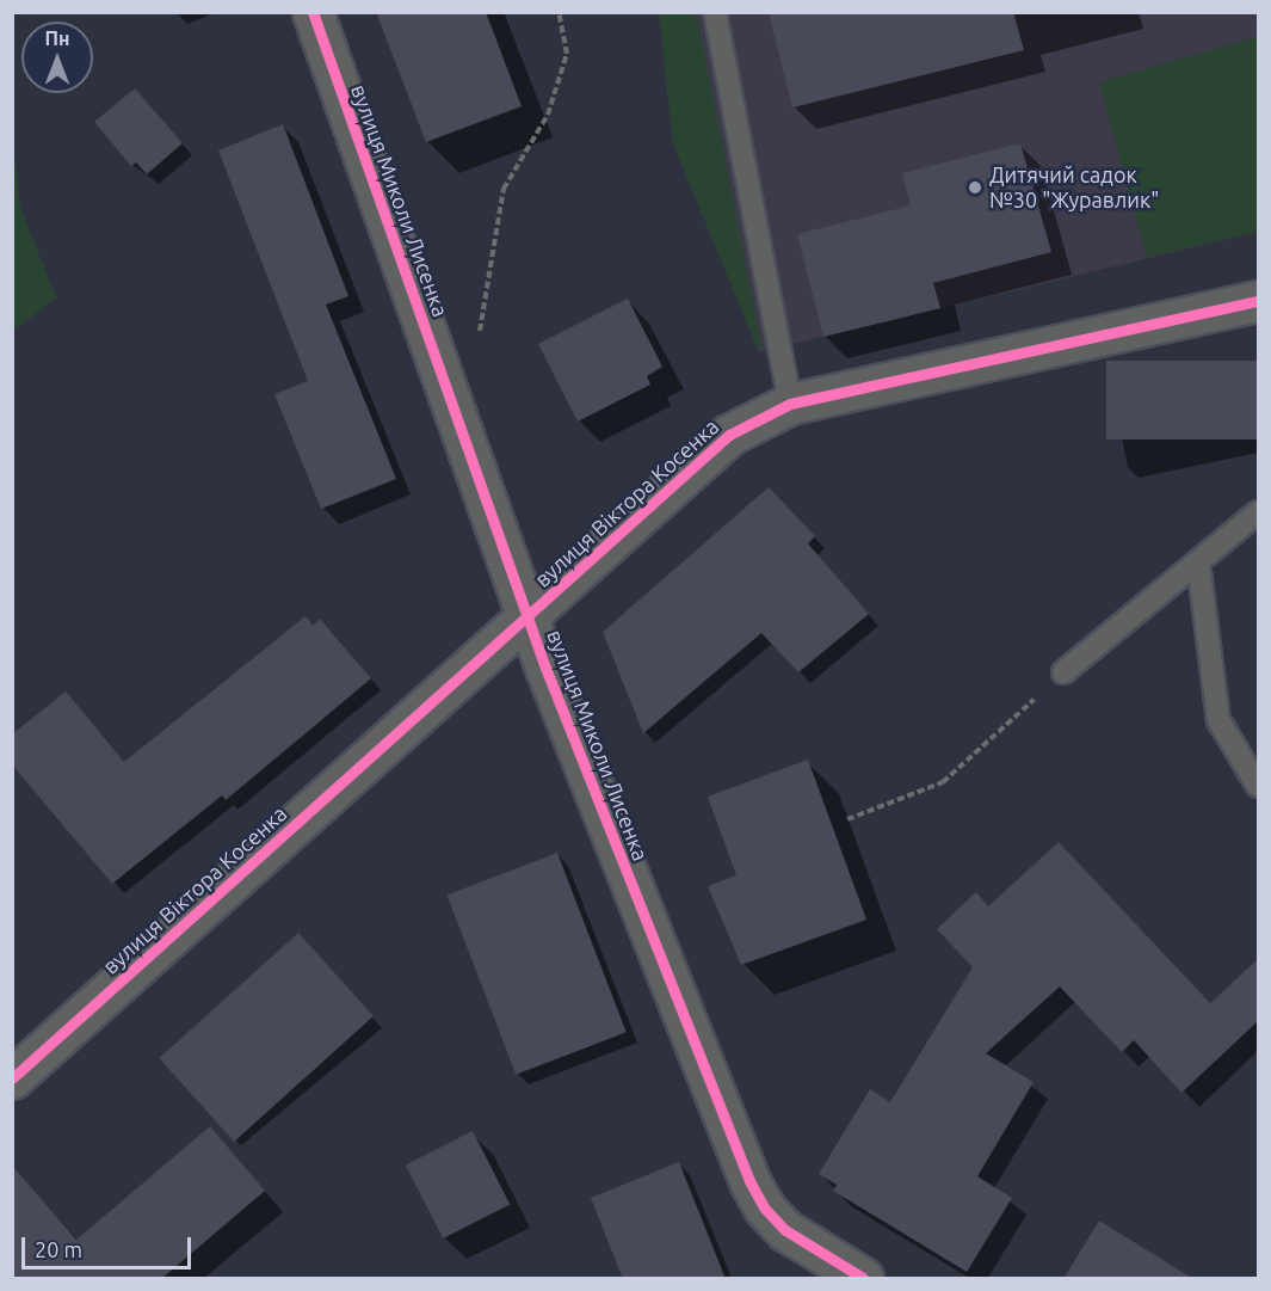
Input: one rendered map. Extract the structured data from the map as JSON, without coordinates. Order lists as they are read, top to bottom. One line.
{"streets":{"street":["вулиця Миколи Лисенка","вулиця Віктора Косенка"]},"crossings":[["вулиця Миколи Лисенка","вулиця Віктора Косенка"]],"places":["Дитячий садок №30 \"Журавлик\""],"scale_bar":"20 m","north":"top"}
